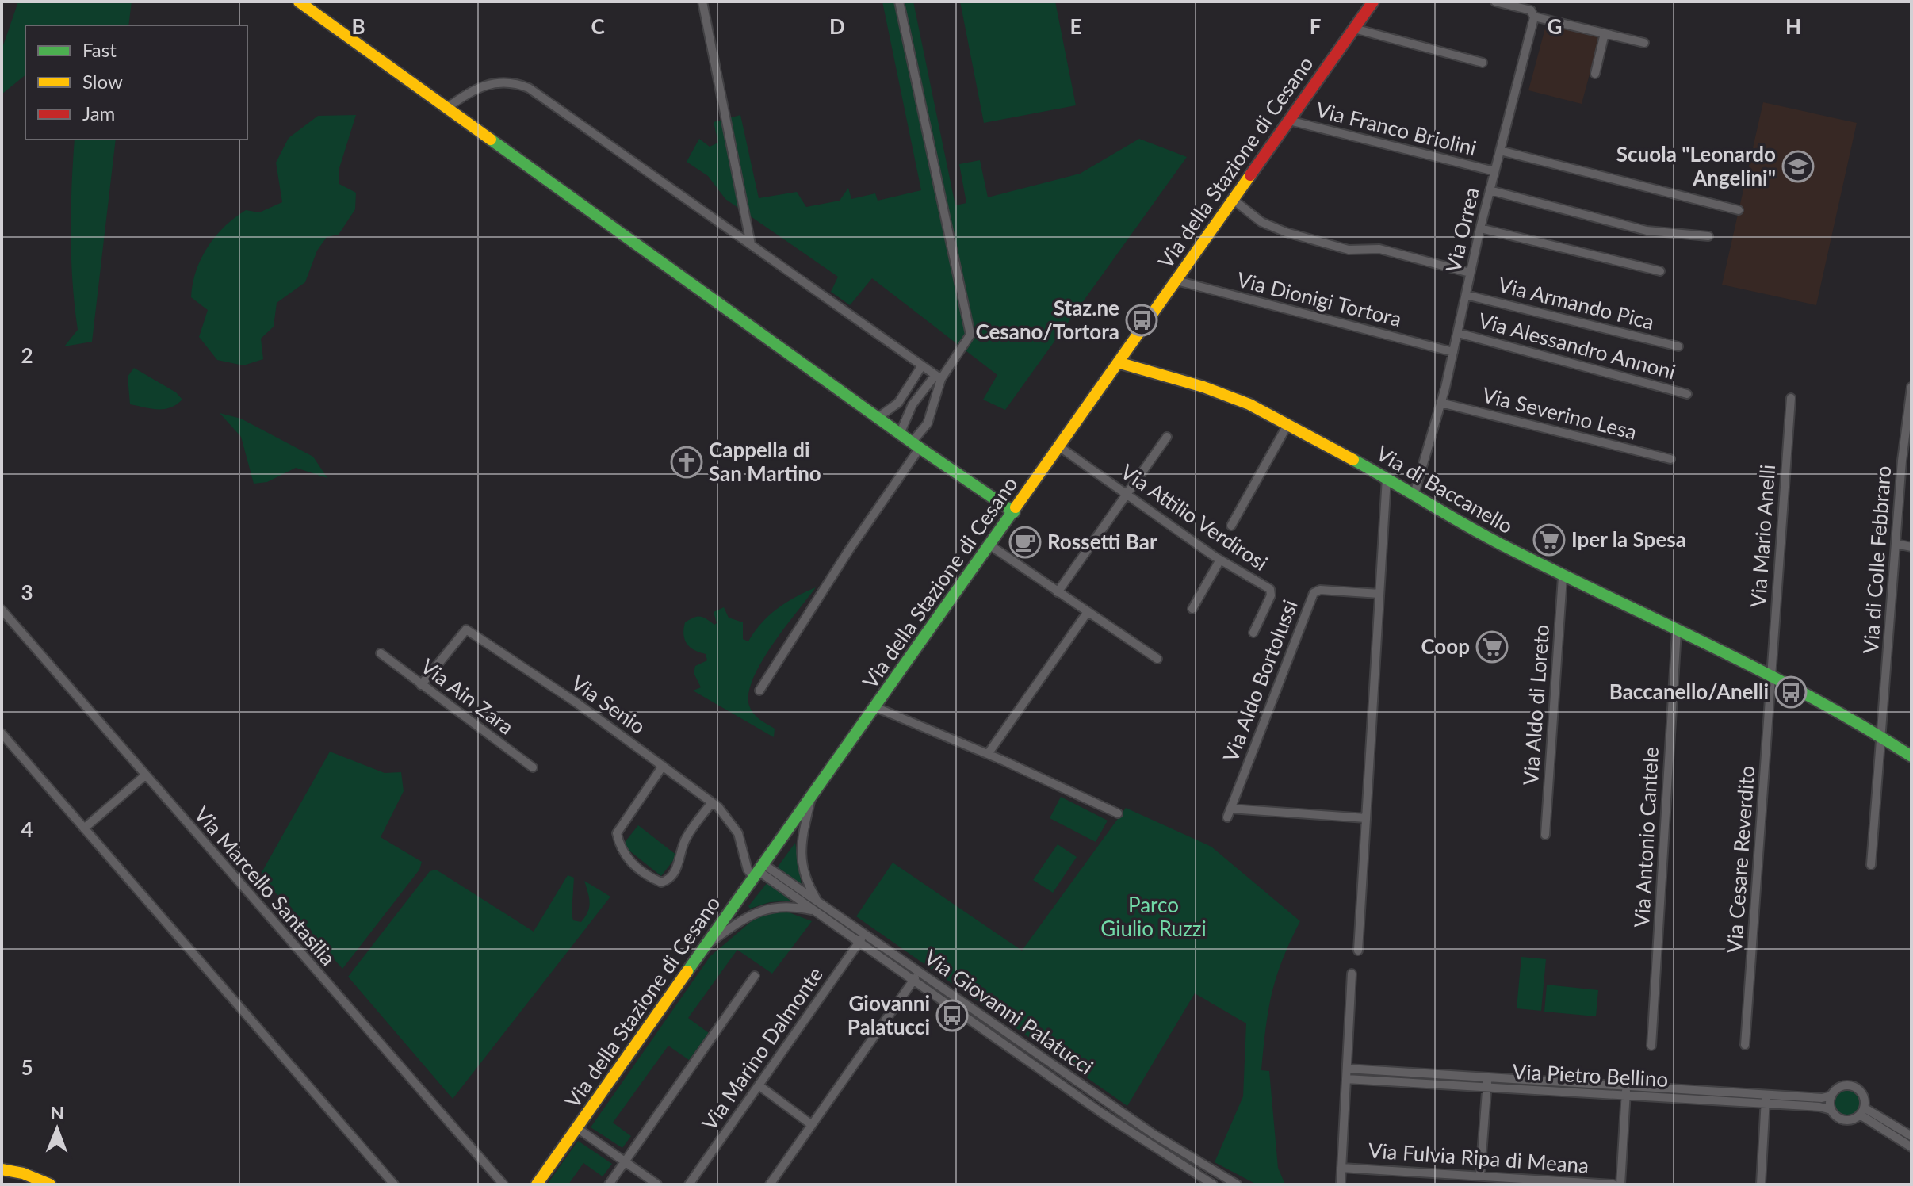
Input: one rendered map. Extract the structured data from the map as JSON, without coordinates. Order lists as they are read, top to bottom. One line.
{"streets":{"street":["Via Franco Briolini","Via della Stazione di Cesano","Via Orrea","Via Dionigi Tortora","Via Armando Pica","Via Alessandro Annoni","Via Severino Lesa","Via di Baccanello","Via Attilio Verdirosi","Via Mario Anelli","Via di Colle Febbraro","Via Aldo Bortolussi","Via Ain Zara","Via Senio","Via Aldo di Loreto","Via Antonio Cantele","Via Cesare Reverdito","Via Marcello Santasilia","Via Giovanni Palatucci","Via Marino Dalmonte","Via Pietro Bellino","Via Fulvia Ripa di Meana"]},"crossings":[["Via Franco Briolini","Via della Stazione di Cesano"],["Via Franco Briolini","Via Orrea"],["Via della Stazione di Cesano","Via Dionigi Tortora"],["Via della Stazione di Cesano","Via di Baccanello"],["Via della Stazione di Cesano","Via Attilio Verdirosi"],["Via della Stazione di Cesano","Via Senio"],["Via della Stazione di Cesano","Via Giovanni Palatucci"],["Via Orrea","Via Dionigi Tortora"],["Via Orrea","Via Armando Pica"],["Via Orrea","Via Alessandro Annoni"],["Via Orrea","Via Severino Lesa"],["Via Orrea","Via di Baccanello"],["Via di Baccanello","Via Mario Anelli"],["Via di Baccanello","Via di Colle Febbraro"],["Via di Baccanello","Via Aldo di Loreto"],["Via di Baccanello","Via Antonio Cantele"],["Via di Baccanello","Via Cesare Reverdito"],["Via Mario Anelli","Via Cesare Reverdito"],["Via Ain Zara","Via Senio"],["Via Senio","Via Giovanni Palatucci"],["Via Giovanni Palatucci","Via Marino Dalmonte"]],"parks":["Parco Giulio Ruzzi"],"places":{"school or university":["Scuola \"Leonardo Angelini\""],"bus stop":["Staz.ne Cesano/Tortora","Baccanello/Anelli","Giovanni Palatucci"],"church":["Cappella di San Martino"],"supermarket":["Iper la Spesa","Coop"],"cafe":["Rossetti Bar"]},"legend":["Fast","Slow","Jam"],"north":"top","grid":{"columns":["B","C","D","E","F","G","H"],"rows":["2","3","4","5"]}}
